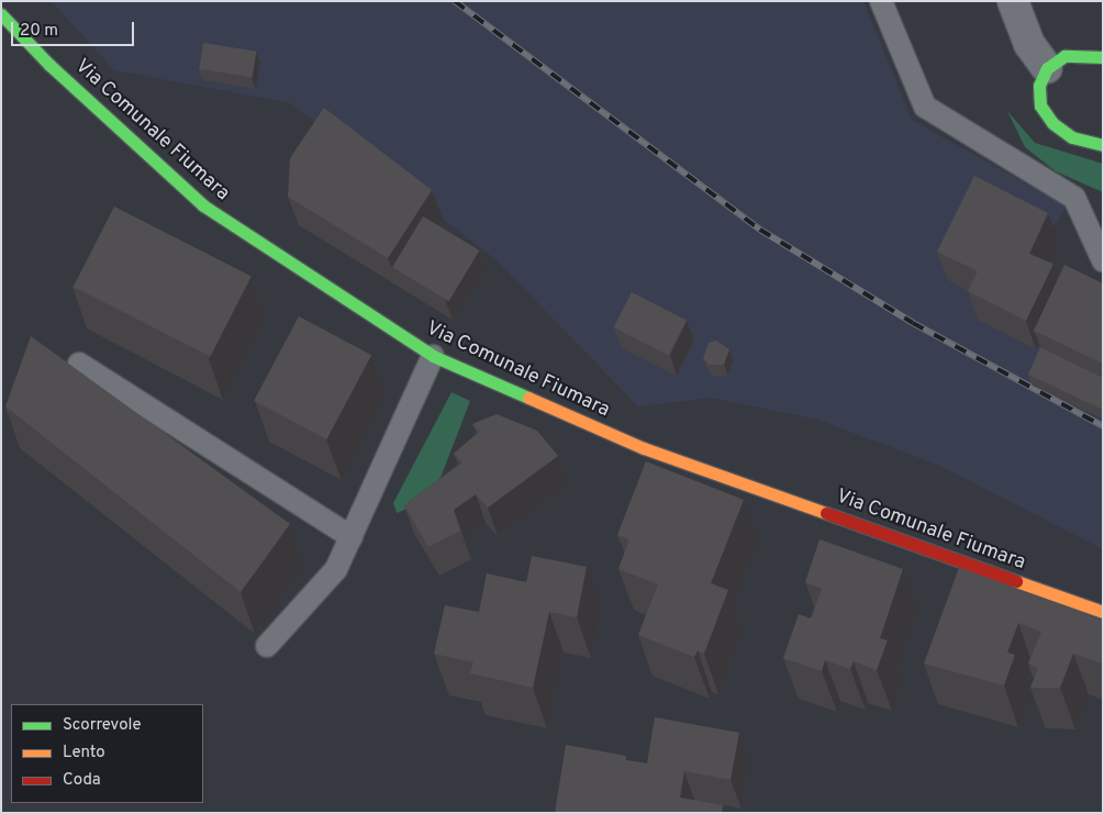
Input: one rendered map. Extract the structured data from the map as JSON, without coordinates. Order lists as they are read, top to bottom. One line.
{"streets":{"street":["Via Comunale Fiumara"]},"legend":["Scorrevole","Lento","Coda"],"scale_bar":"20 m"}
